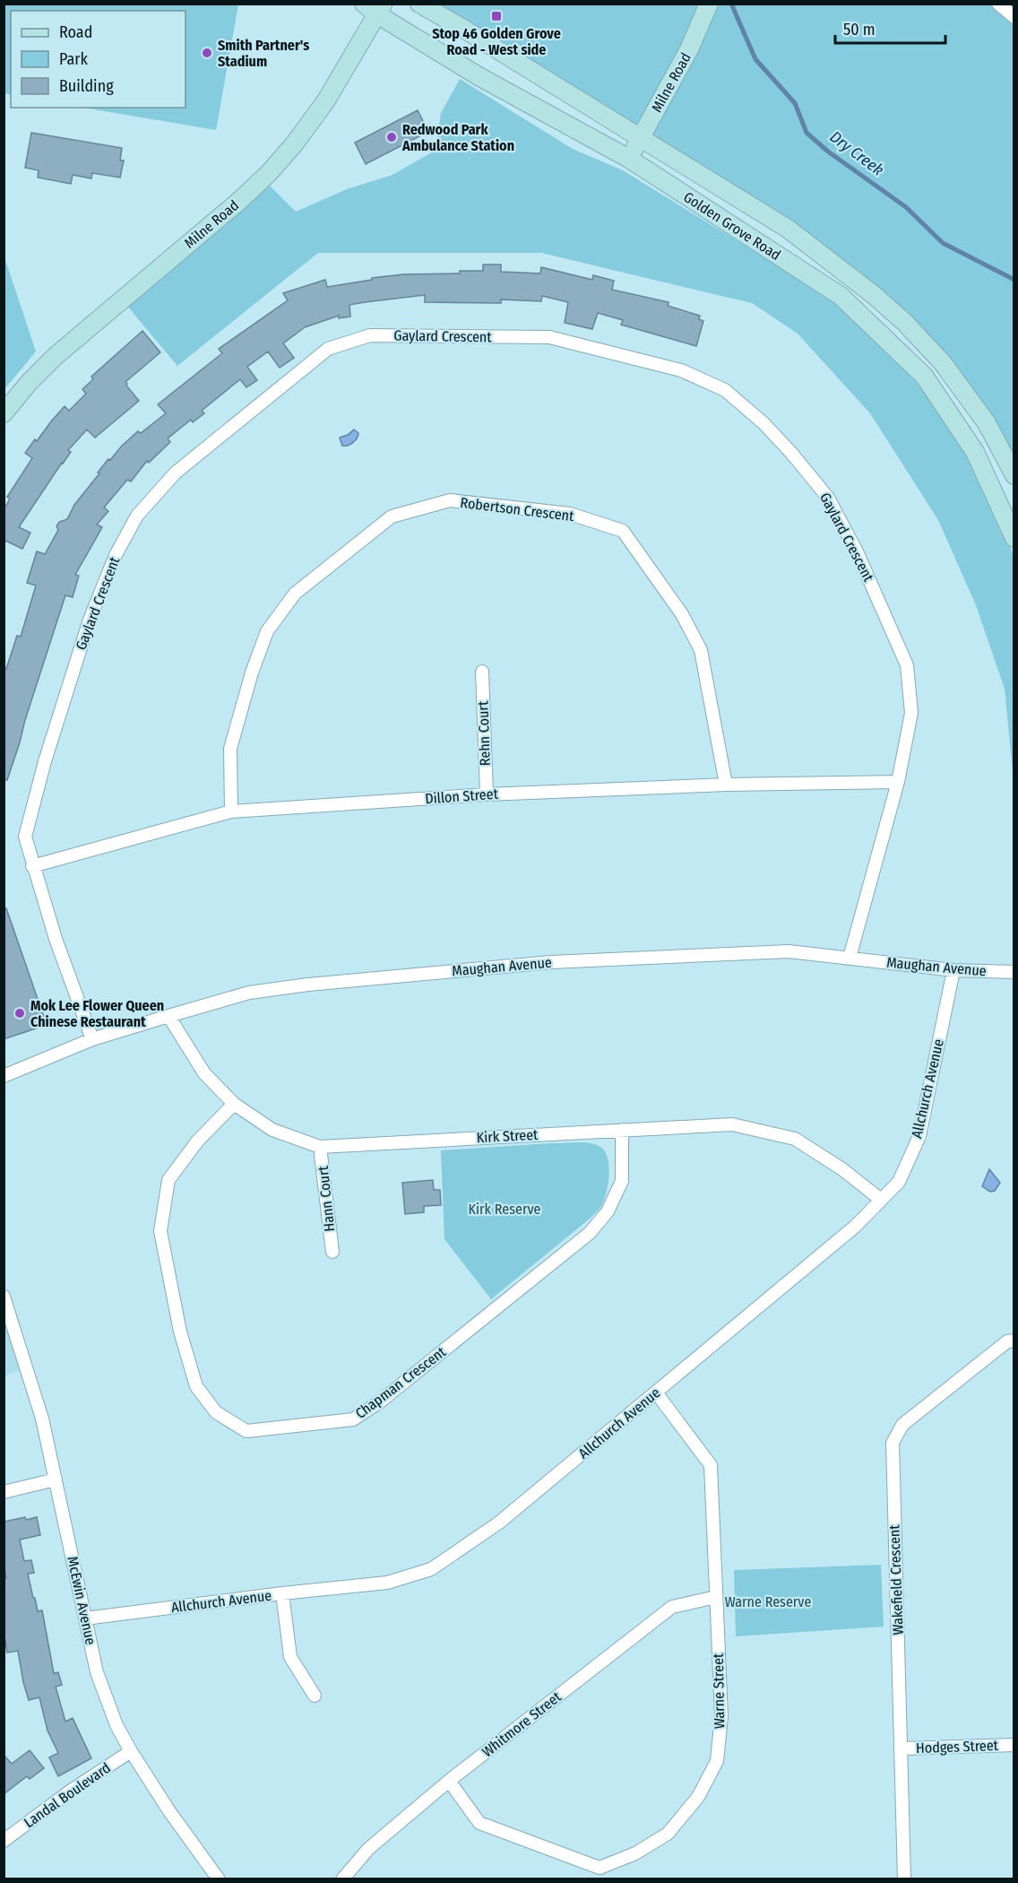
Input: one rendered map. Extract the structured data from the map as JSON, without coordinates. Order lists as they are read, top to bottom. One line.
{"streets":{"main road":["Milne Road","Golden Grove Road"],"street":["Gaylard Crescent","Robertson Crescent","Rehn Court","Dillon Street","Maughan Avenue","Allchurch Avenue","Kirk Street","Hann Court","Chapman Crescent","Wakefield Crescent","McEwin Avenue","Warne Street","Whitmore Street","Hodges Street","Landal Boulevard"]},"crossings":[["Milne Road","Golden Grove Road"],["Gaylard Crescent","Dillon Street"],["Gaylard Crescent","Maughan Avenue"],["Robertson Crescent","Dillon Street"],["Rehn Court","Dillon Street"],["Maughan Avenue","Allchurch Avenue"],["Maughan Avenue","Kirk Street"],["Allchurch Avenue","Kirk Street"],["Allchurch Avenue","McEwin Avenue"],["Allchurch Avenue","Warne Street"],["Kirk Street","Hann Court"],["Kirk Street","Chapman Crescent"],["Wakefield Crescent","Hodges Street"],["McEwin Avenue","Landal Boulevard"],["Warne Street","Whitmore Street"]],"water":["Dry Creek"],"parks":["Kirk Reserve","Warne Reserve"],"places":{"transit":["Stop 46 Golden Grove Road - West side"],"other":["Smith Partner's Stadium","Redwood Park Ambulance Station","Mok Lee Flower Queen Chinese Restaurant"]},"legend":["Road","Park","Building"],"scale_bar":"50 m"}
